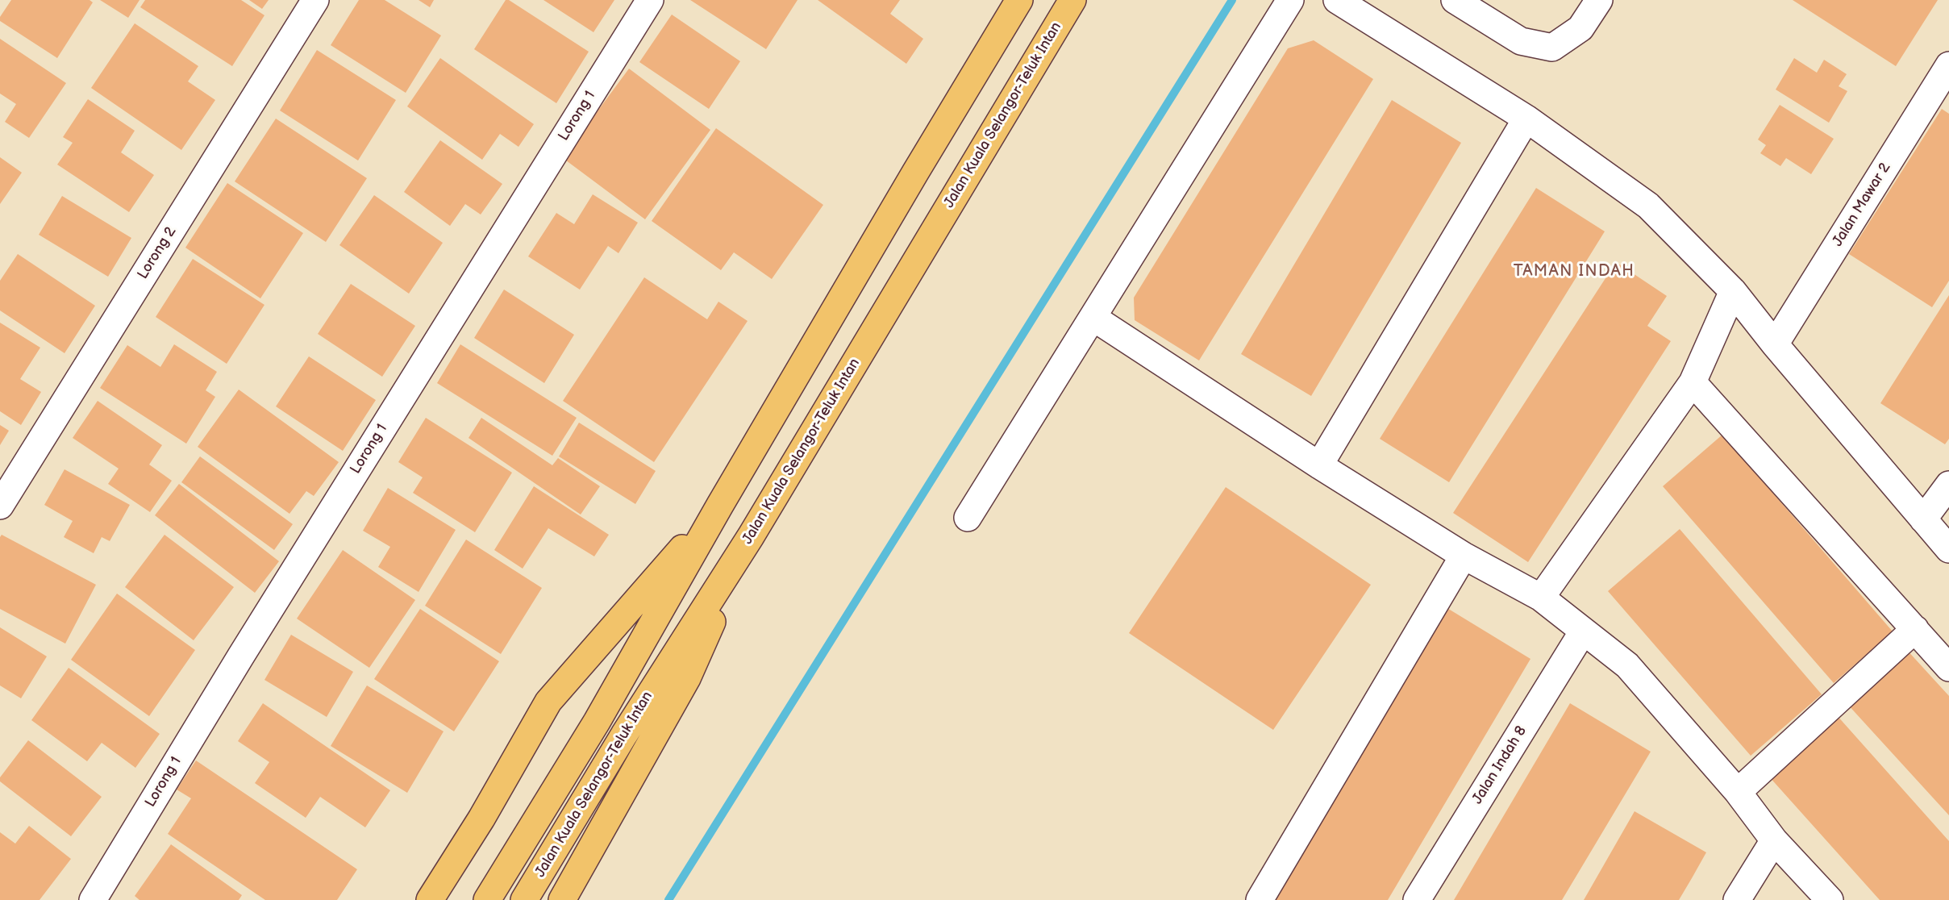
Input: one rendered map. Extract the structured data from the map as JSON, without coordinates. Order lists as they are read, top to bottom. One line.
{"streets":{"highway":["Jalan Kuala Selangor-Teluk Intan"],"street":["Lorong 1","Jalan Mawar 2","Lorong 2","Jalan Indah 8"]},"districts":["TAMAN INDAH"]}
